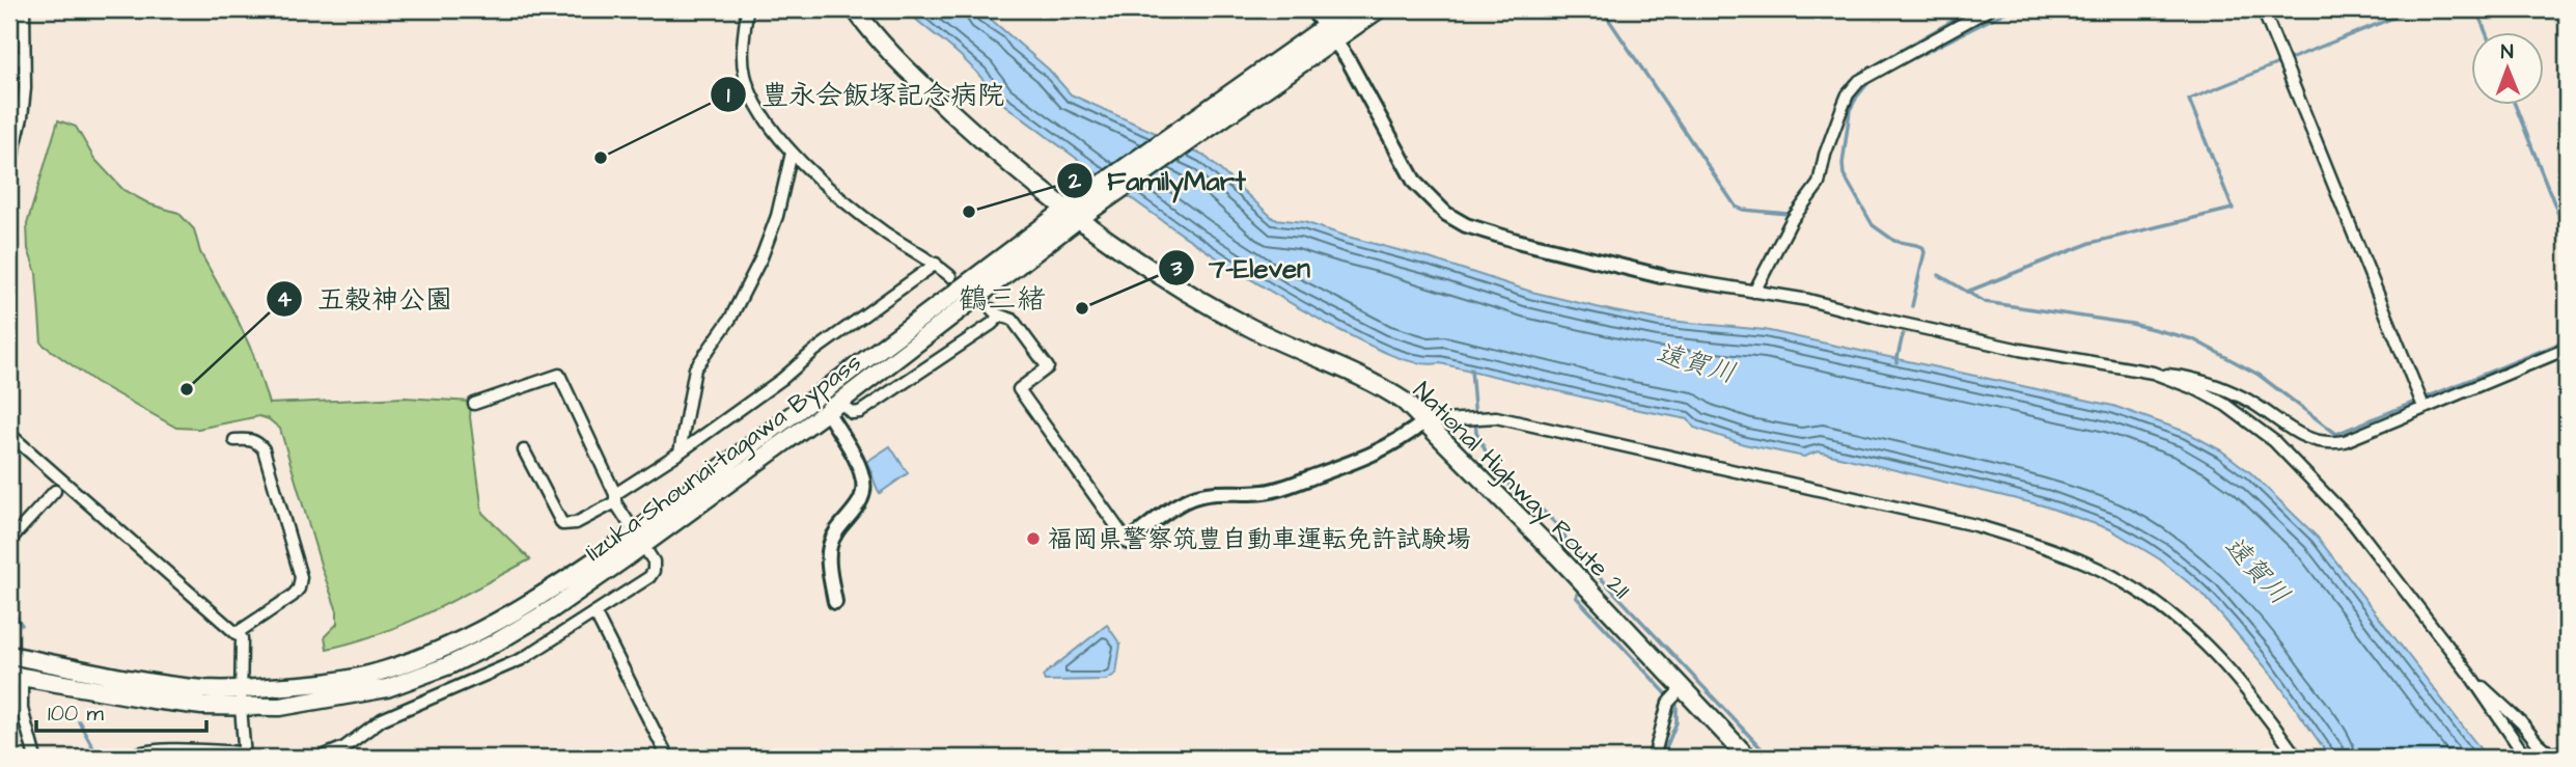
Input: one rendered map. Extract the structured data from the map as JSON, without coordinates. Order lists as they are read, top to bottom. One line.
{"streets":{"highway":["Iizuka-Shounai-tagawa Bypass","National Highway Route 211"]},"crossings":[["Iizuka-Shounai-tagawa Bypass","National Highway Route 211"]],"districts":["鶴三緒"],"water":["遠賀川"],"places":["豊永会飯塚記念病院","FamilyMart","7-Eleven","五穀神公園","福岡県警察筑豊自動車運転免許試験場"],"scale_bar":"100 m","north":"top"}
